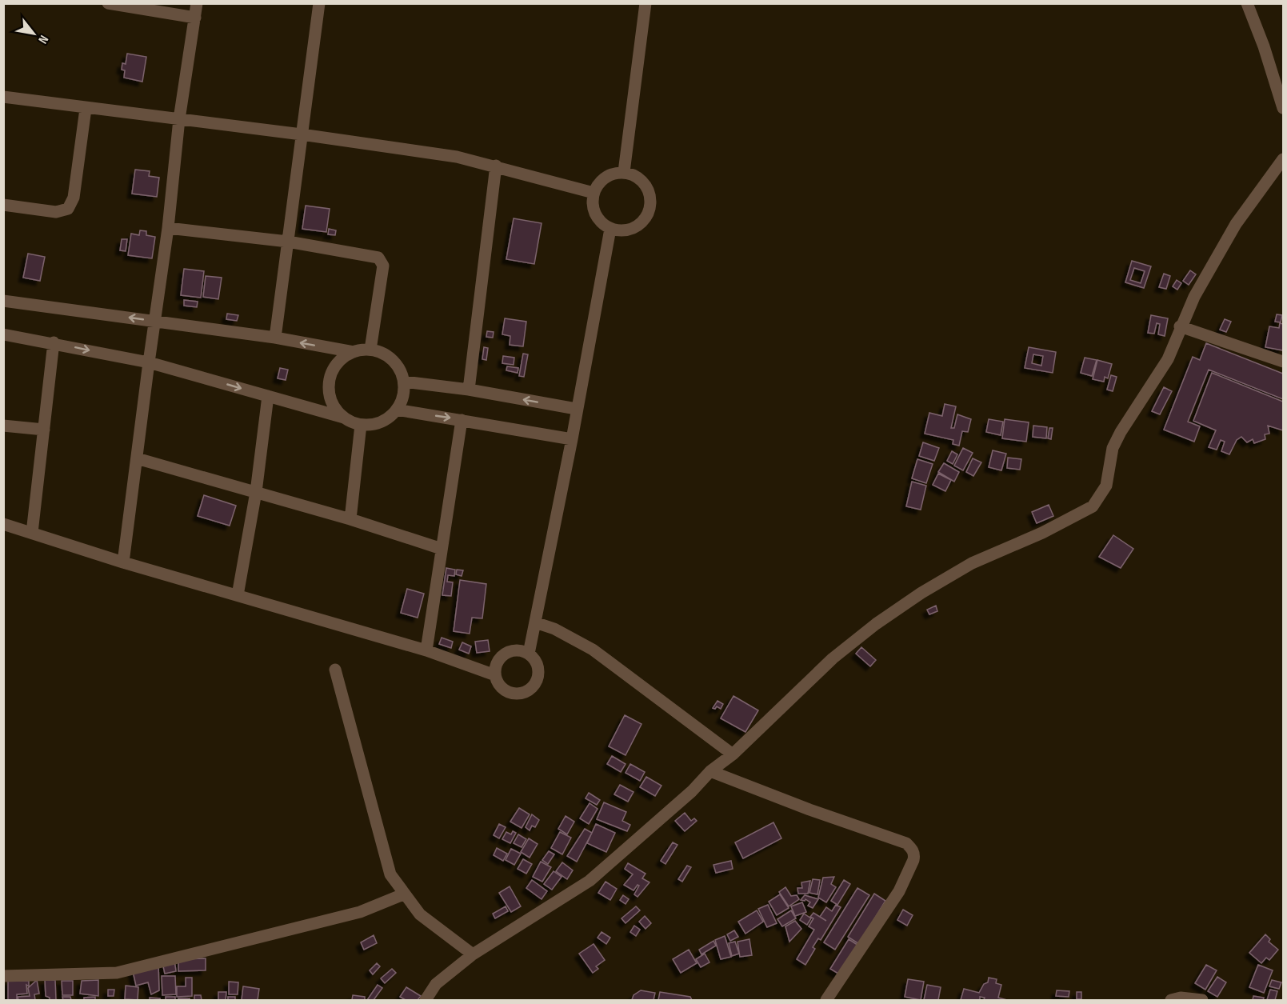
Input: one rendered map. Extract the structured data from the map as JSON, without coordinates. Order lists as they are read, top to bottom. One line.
{"north":"bottom right"}
